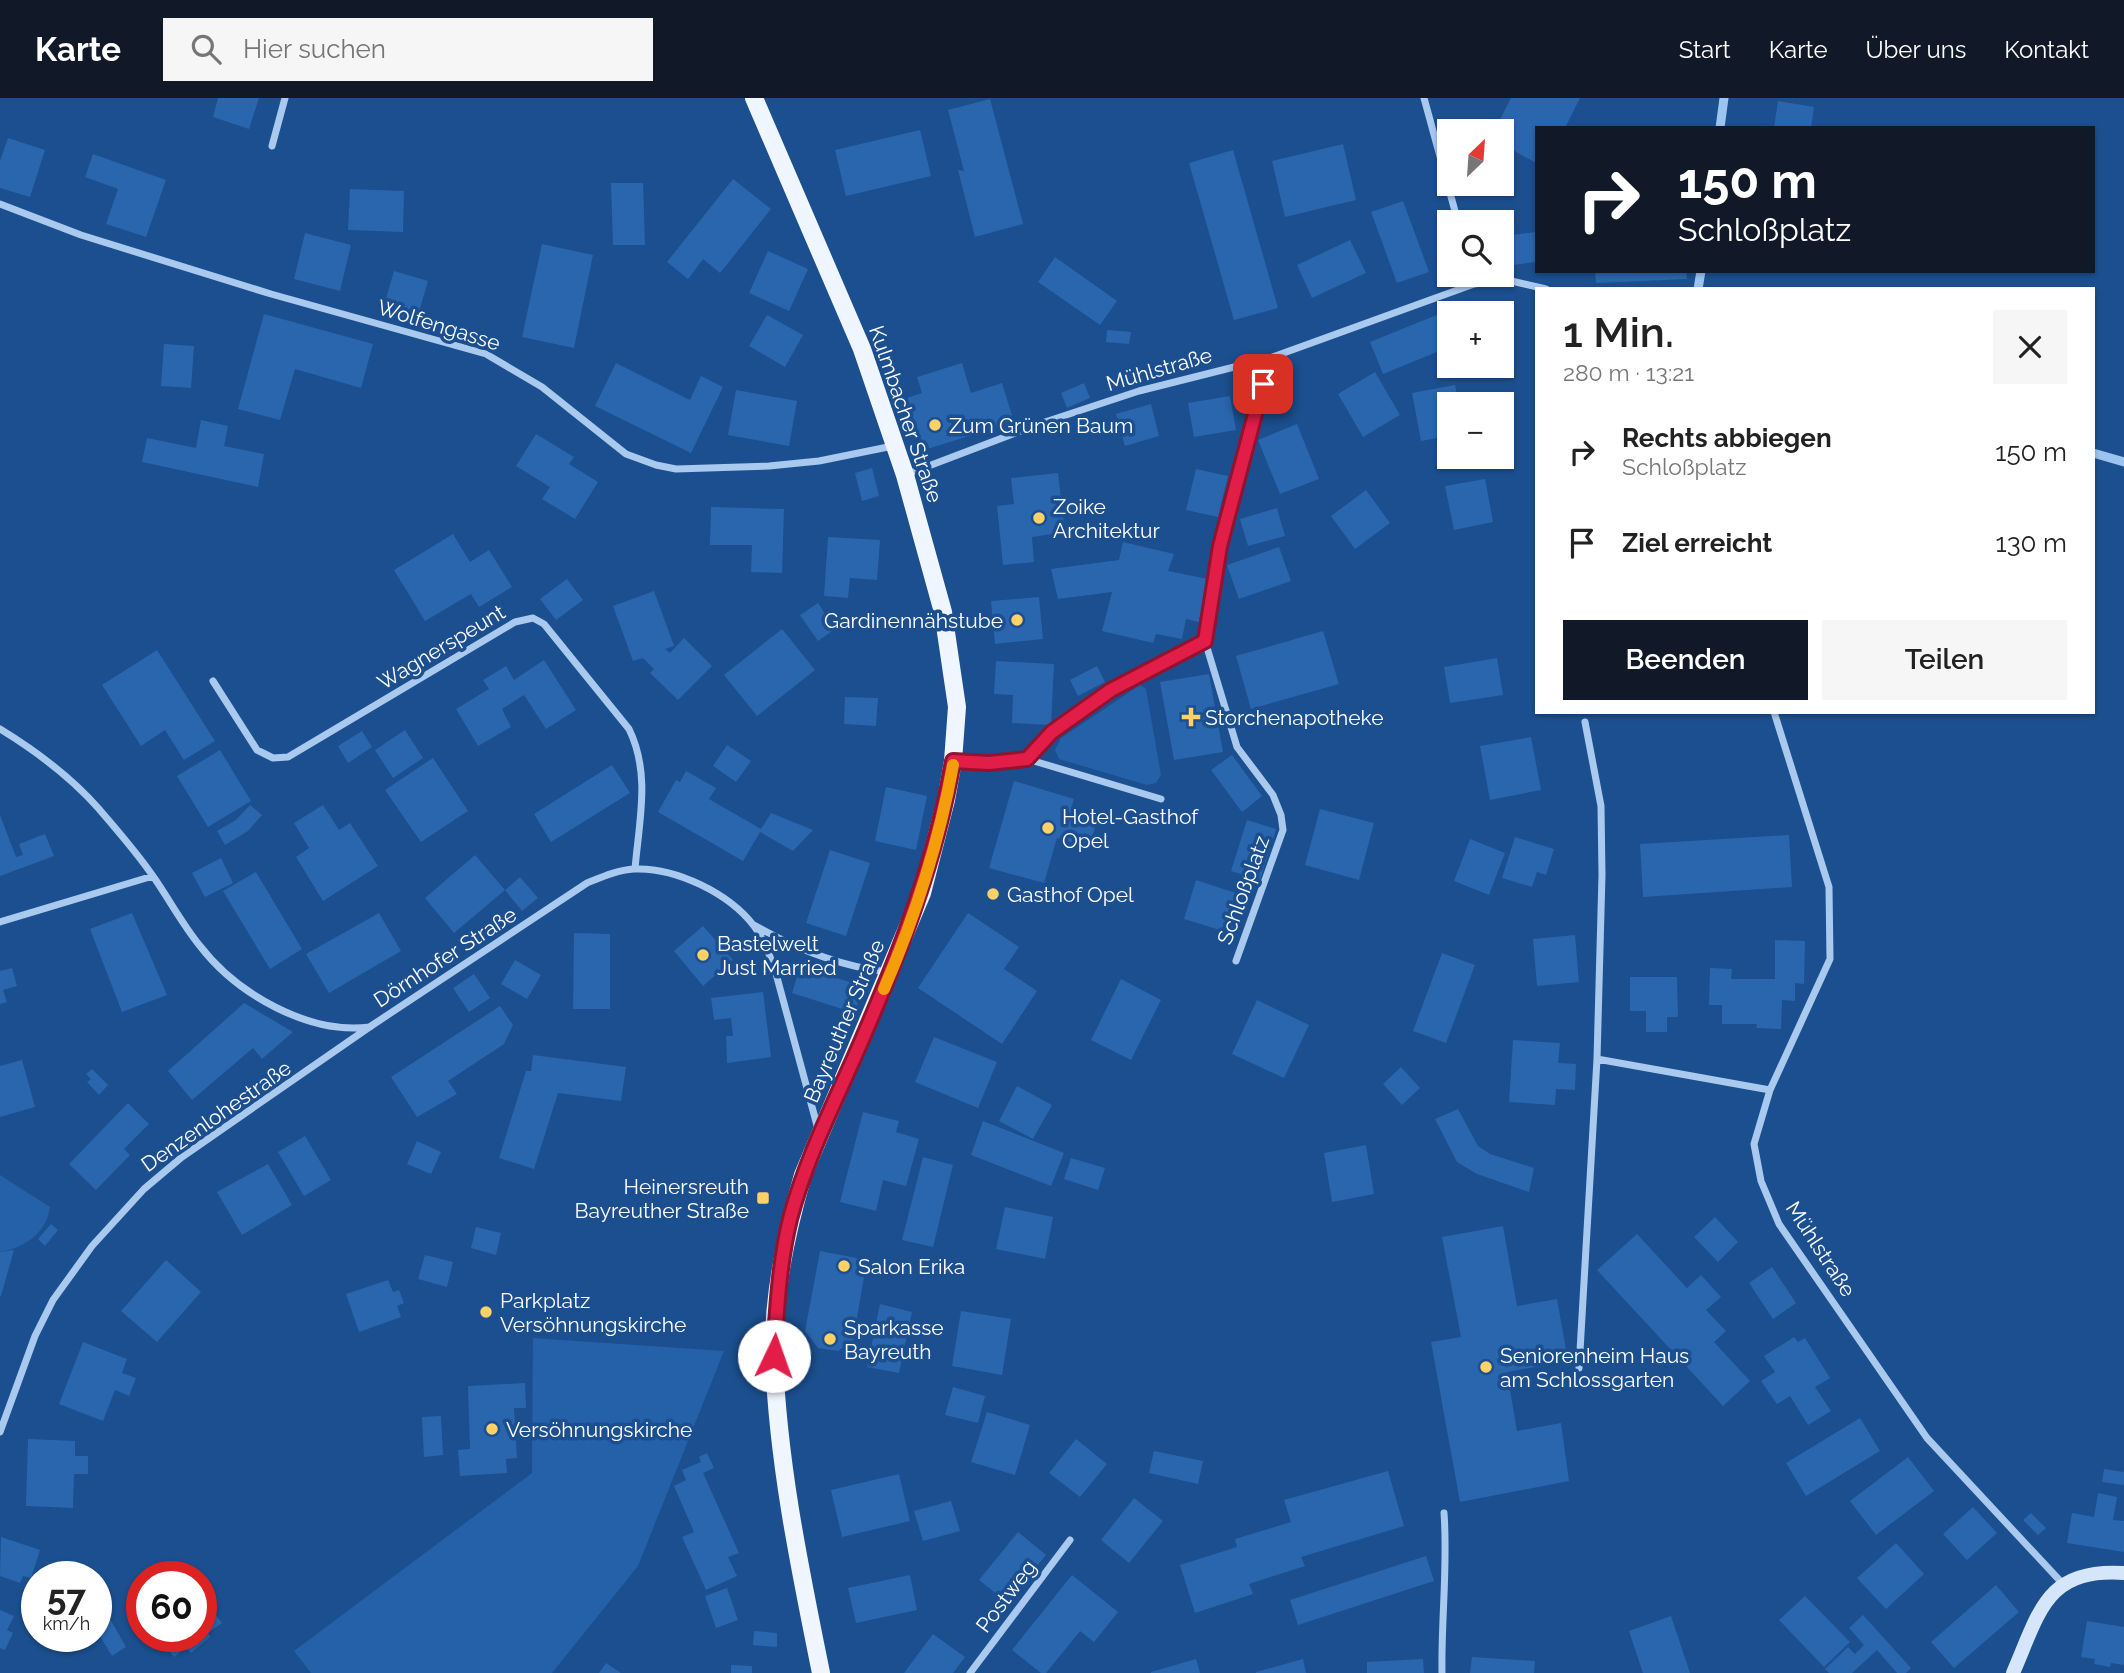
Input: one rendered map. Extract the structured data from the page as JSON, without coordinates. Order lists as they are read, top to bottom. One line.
{"streets":{"main road":["Kulmbacher Straße","Bayreuther Straße"],"street":["Wolfengasse","Mühlstraße","Wagnerspeunt","Schloßplatz","Dörnhofer Straße","Denzenlohestraße","Postweg"]},"crossings":[["Wolfengasse","Kulmbacher Straße"],["Mühlstraße","Kulmbacher Straße"],["Mühlstraße","Schloßplatz"],["Kulmbacher Straße","Bayreuther Straße"],["Wagnerspeunt","Dörnhofer Straße"],["Dörnhofer Straße","Bayreuther Straße"],["Dörnhofer Straße","Denzenlohestraße"]],"places":{"other":["Zum Grünen Baum","Zoike Architektur","Gardinennähstube","Hotel-Gasthof Opel","Gasthof Opel","Bastelwelt Just Married","Salon Erika","Parkplatz Versöhnungskirche","Sparkasse Bayreuth","Seniorenheim Haus am Schlossgarten","Versöhnungskirche"],"health":["Storchenapotheke"],"transit":["Heinersreuth Bayreuther Straße"]},"north":"top right","page":{"header":"Karte","search":"Hier suchen","nav":["Start","Karte","Über uns","Kontakt"],"map_buttons":["+","−"],"turn":["150 m","Schloßplatz"],"heading":["1 Min.","280 m · 13:21"],"list":[{"name":"Rechts abbiegen","note":"Schloßplatz","value":"150 m"},{"name":"Ziel erreicht","value":"130 m"}],"buttons":["Beenden","Teilen"],"speed":"57 km/h","limit":"60"}}
